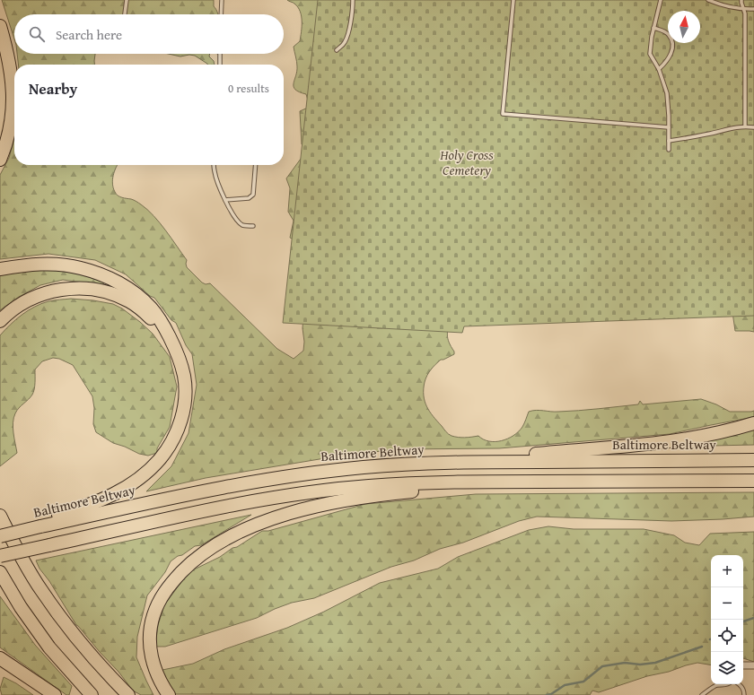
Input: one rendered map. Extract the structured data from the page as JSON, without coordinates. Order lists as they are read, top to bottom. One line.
{"streets":{"highway":["Baltimore Beltway"]},"parks":["Holy Cross Cemetery"],"north":"top","page":{"search":"Search here","heading":["Nearby","0 results"],"map_buttons":["+","−"]}}
